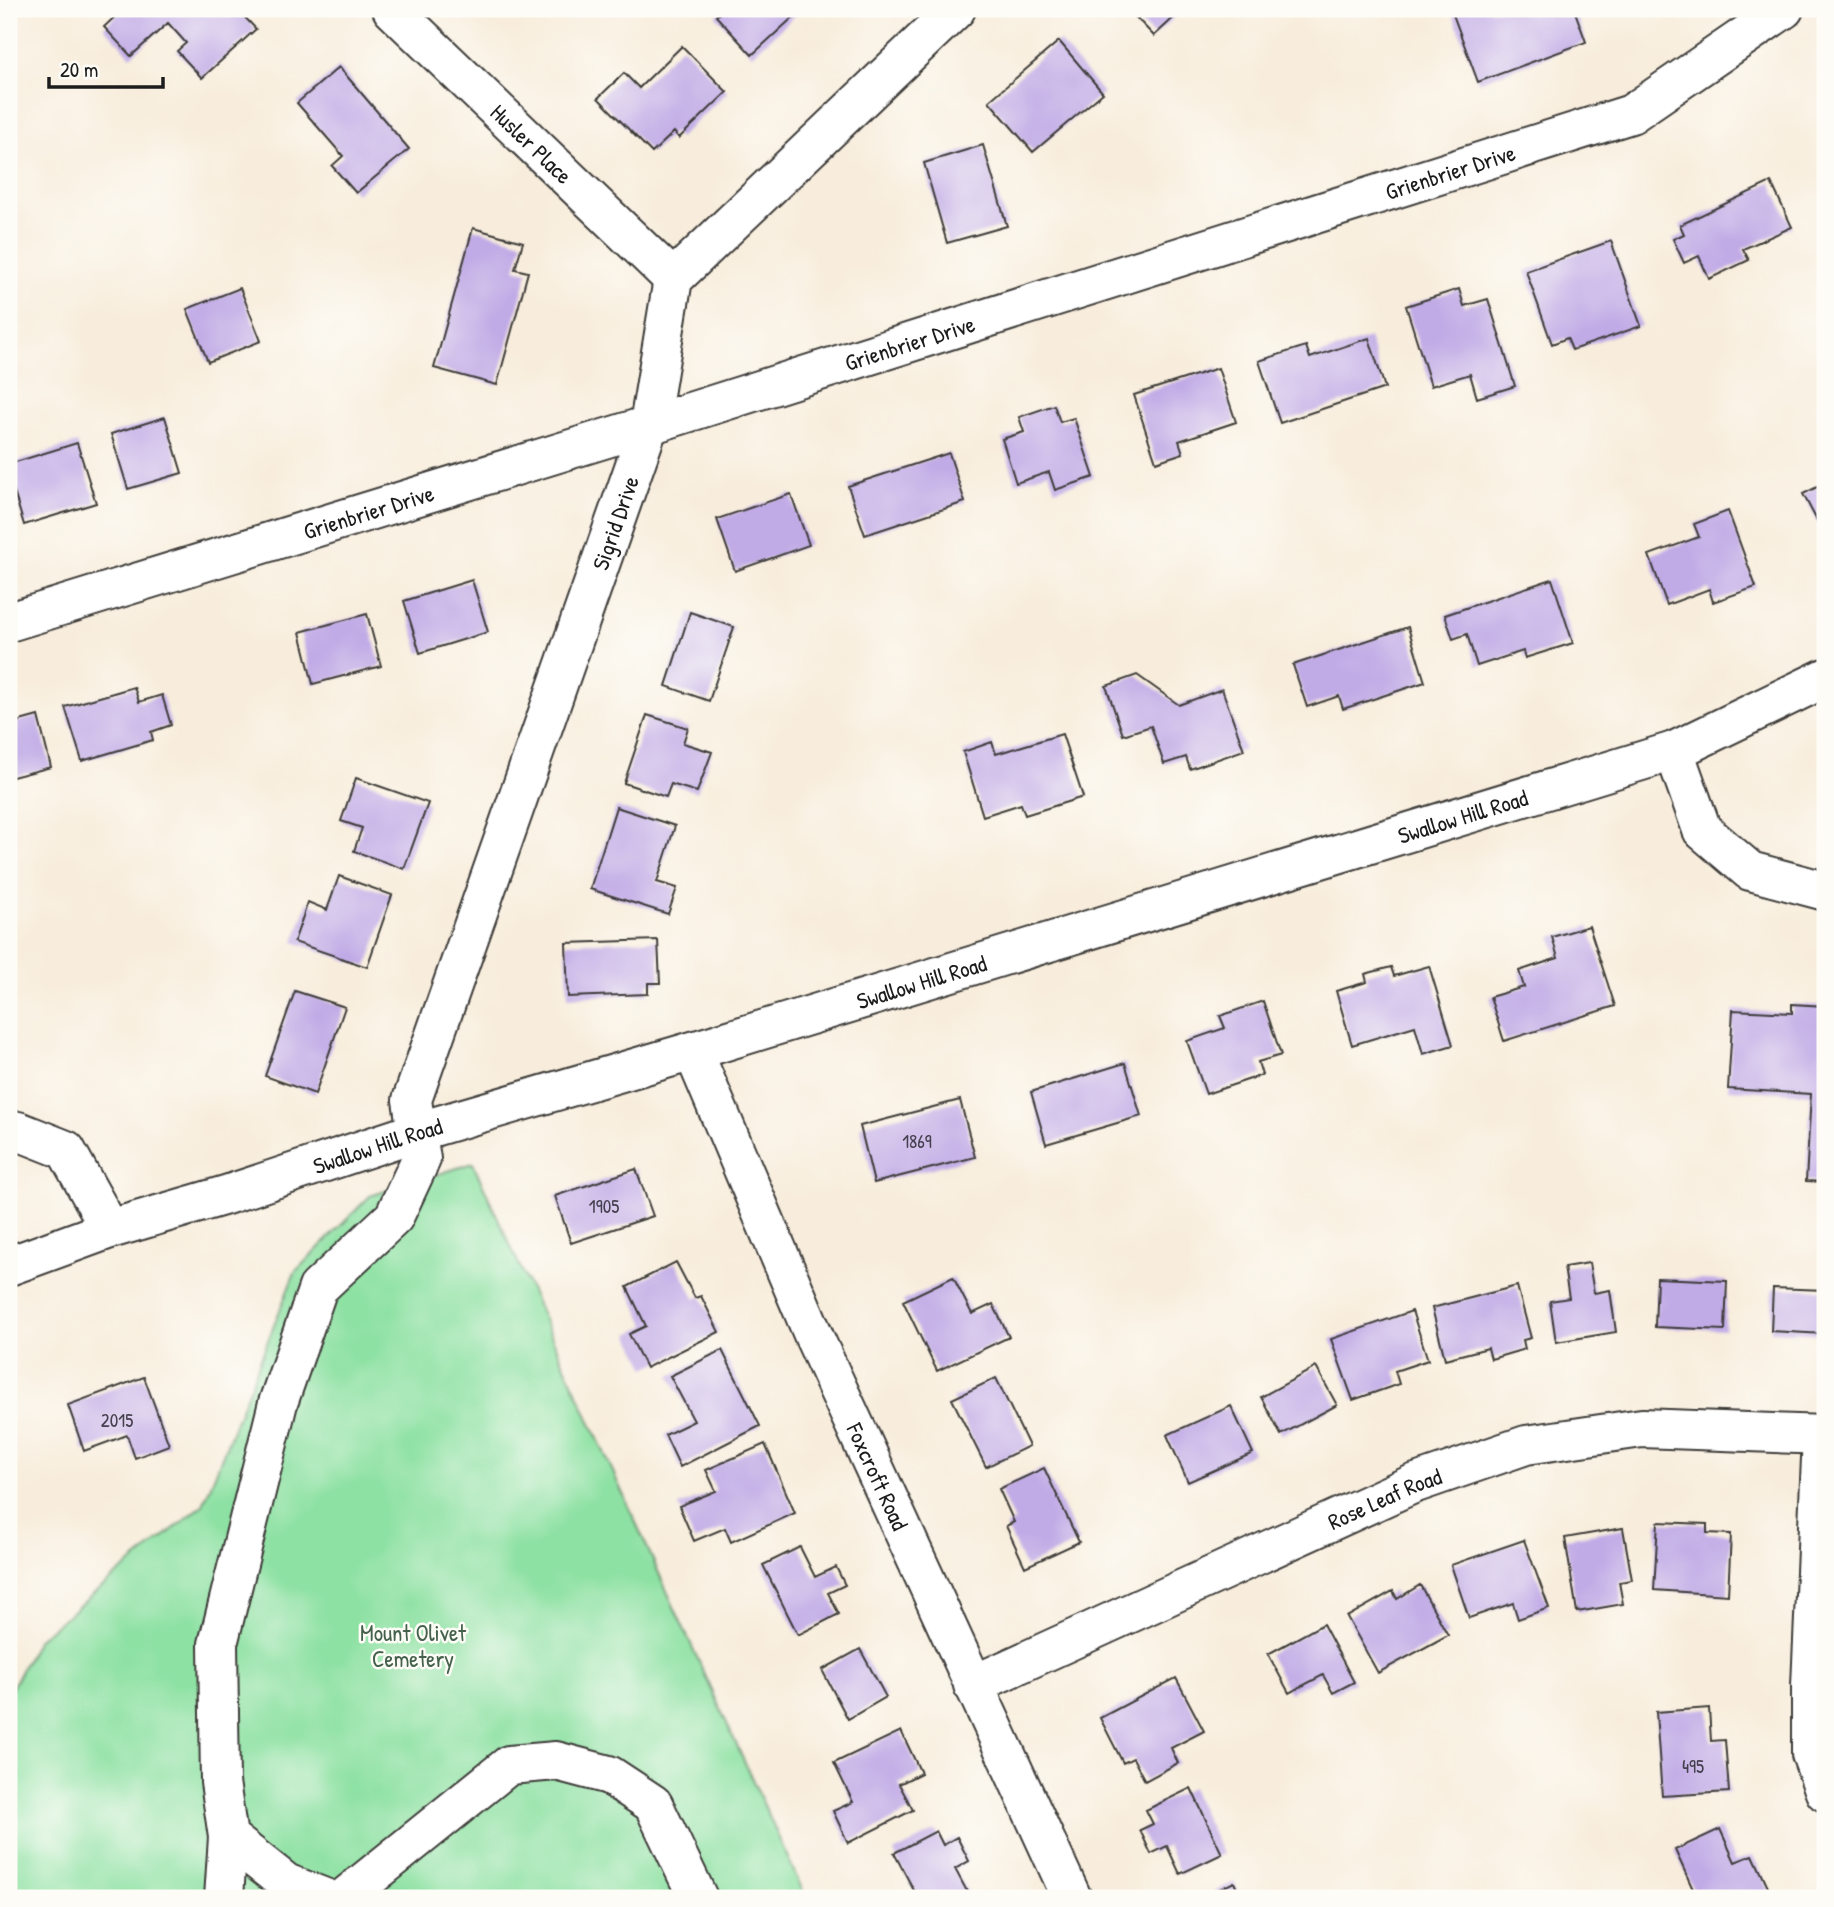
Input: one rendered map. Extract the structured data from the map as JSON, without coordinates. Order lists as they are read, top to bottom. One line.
{"streets":{"street":["Husler Place","Grienbrier Drive","Sigrid Drive","Swallow Hill Road","Foxcroft Road","Rose Leaf Road"]},"crossings":[["Husler Place","Sigrid Drive"],["Grienbrier Drive","Sigrid Drive"],["Sigrid Drive","Swallow Hill Road"],["Swallow Hill Road","Foxcroft Road"],["Foxcroft Road","Rose Leaf Road"]],"parks":["Mount Olivet Cemetery"],"house_numbers":["1869","1905","2015","495"],"scale_bar":"20 m"}
